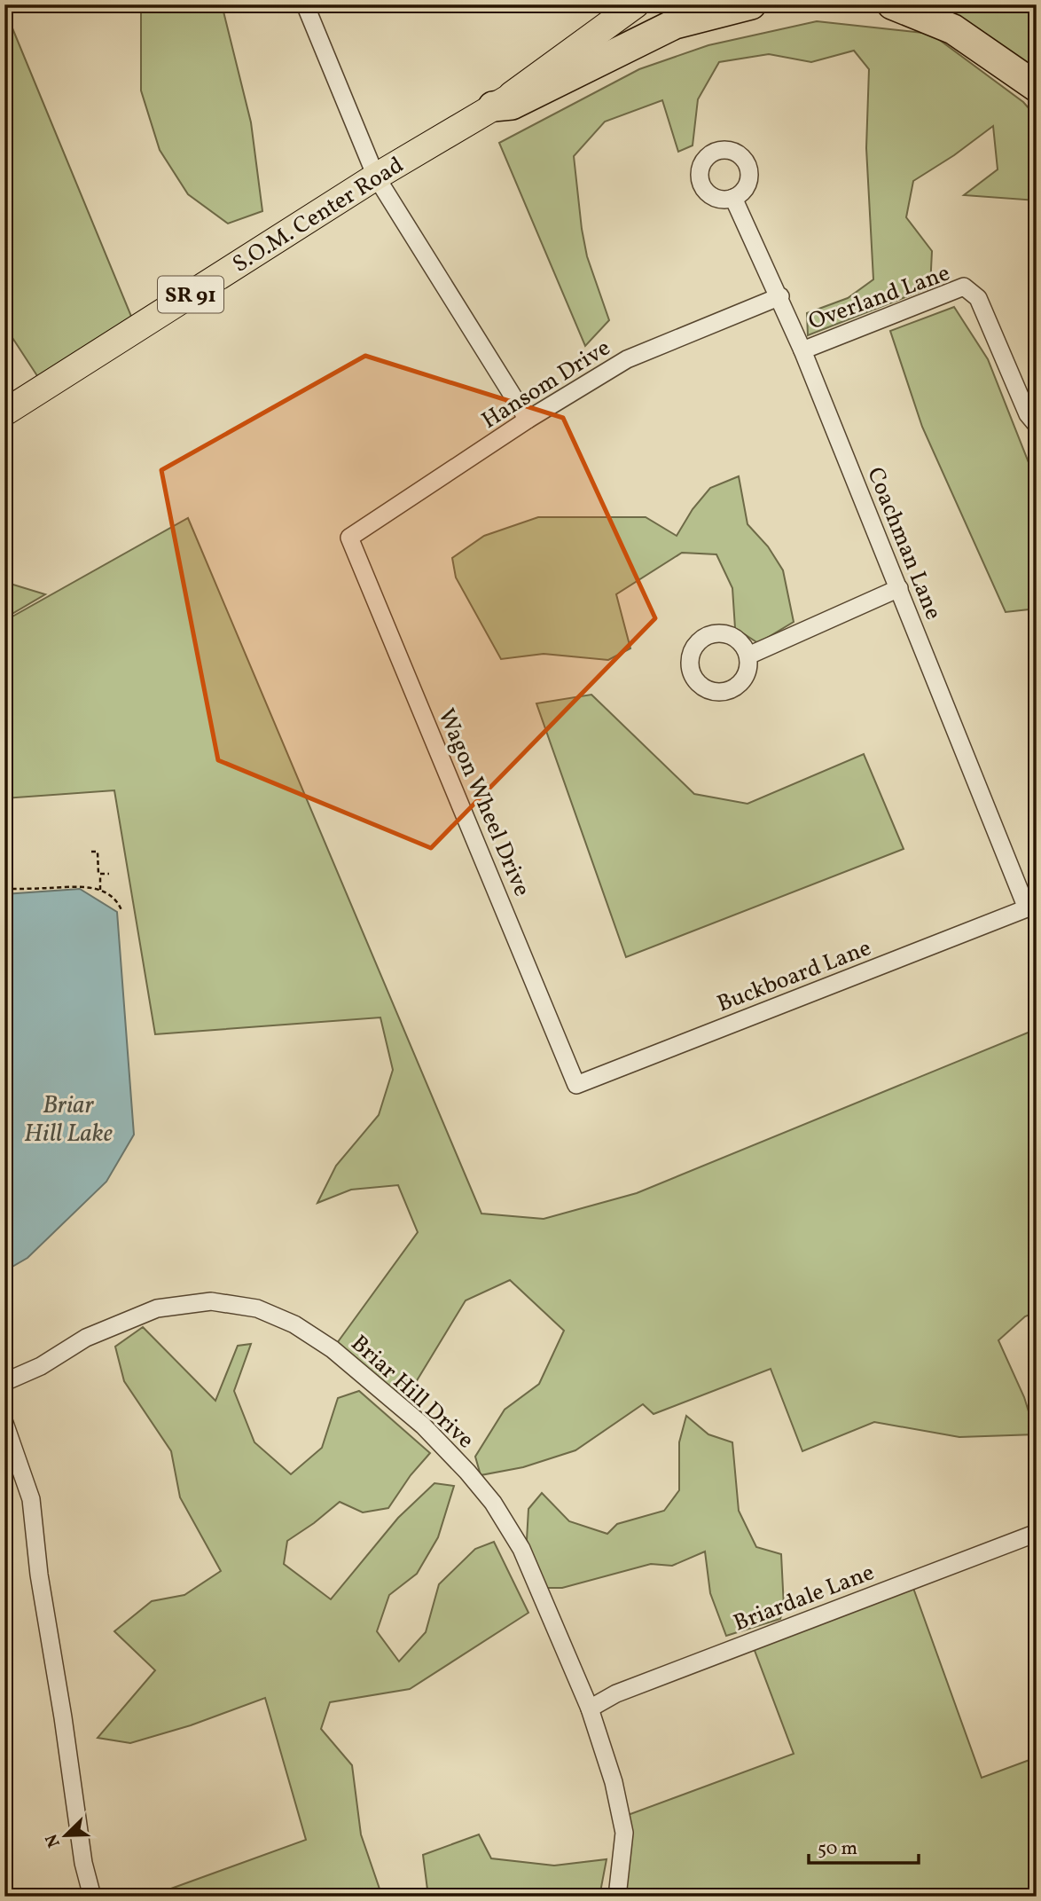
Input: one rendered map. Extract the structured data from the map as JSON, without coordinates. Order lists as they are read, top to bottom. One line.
{"streets":{"main road":["S.O.M. Center Road","SR 91"],"street":["Overland Lane","Hansom Drive","Coachman Lane","Wagon Wheel Drive","Buckboard Lane","Briar Hill Drive","Briardale Lane"]},"crossings":[["Overland Lane","Coachman Lane"],["Hansom Drive","Coachman Lane"],["Hansom Drive","Wagon Wheel Drive"],["Coachman Lane","Buckboard Lane"],["Wagon Wheel Drive","Buckboard Lane"],["Briar Hill Drive","Briardale Lane"]],"water":["Briar Hill Lake"],"scale_bar":"50 m","north":"bottom left"}
